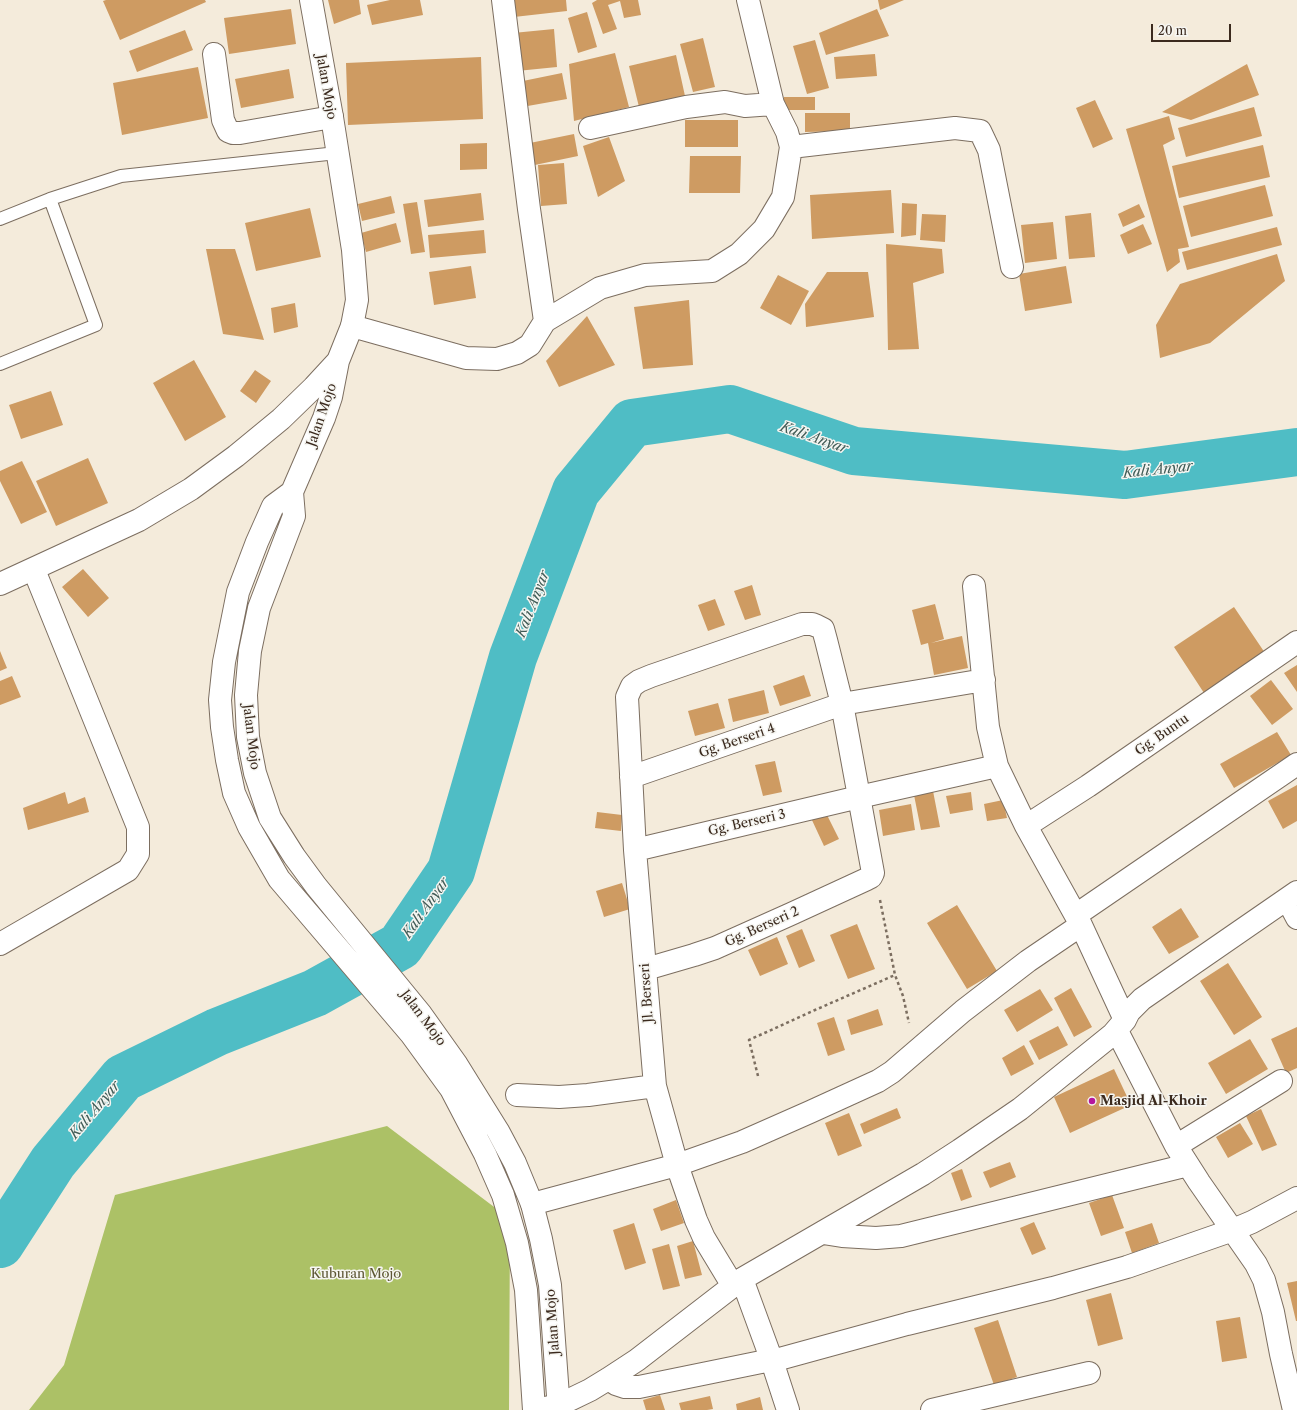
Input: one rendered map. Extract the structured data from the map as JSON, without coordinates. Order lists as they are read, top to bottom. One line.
{"streets":{"street":["Jalan Mojo","Gg. Buntu","Gg. Berseri 4","Gg. Berseri 3","Gg. Berseri 2","Jl. Berseri"]},"crossings":[["Gg. Berseri 4","Jl. Berseri"],["Gg. Berseri 3","Jl. Berseri"],["Gg. Berseri 2","Jl. Berseri"]],"water":["Kali Anyar"],"parks":["Kuburan Mojo"],"places":["Masjid Al-Khoir"],"scale_bar":"20 m"}
